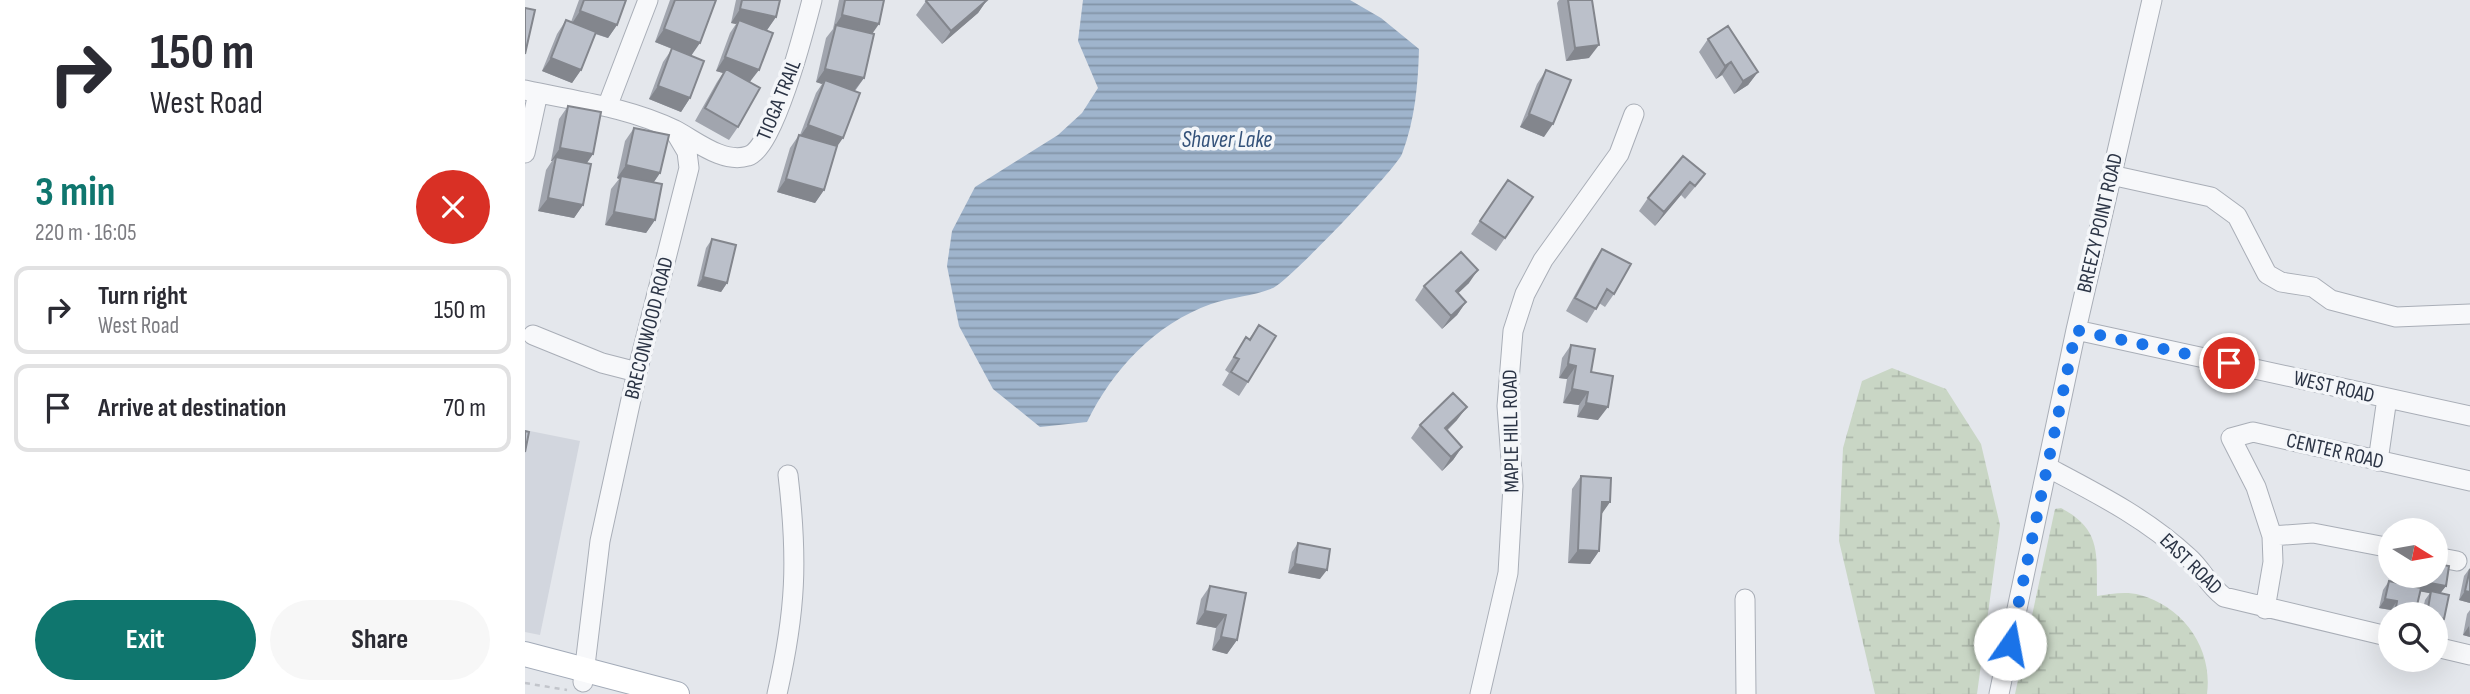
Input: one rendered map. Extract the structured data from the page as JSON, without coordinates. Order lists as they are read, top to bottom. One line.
{"streets":{"street":["TIOGA TRAIL","BREEZY POINT ROAD","BRECONWOOD ROAD","WEST ROAD","MAPLE HILL ROAD","CENTER ROAD","EAST ROAD"]},"crossings":[["BREEZY POINT ROAD","WEST ROAD"],["BREEZY POINT ROAD","EAST ROAD"]],"water":["Shaver Lake"],"north":"right","page":{"turn":["150 m","West Road"],"heading":["3 min","220 m · 16:05"],"list":[{"name":"Turn right","note":"West Road","value":"150 m"},{"name":"Arrive at destination","value":"70 m"}],"buttons":["Exit","Share"]}}
